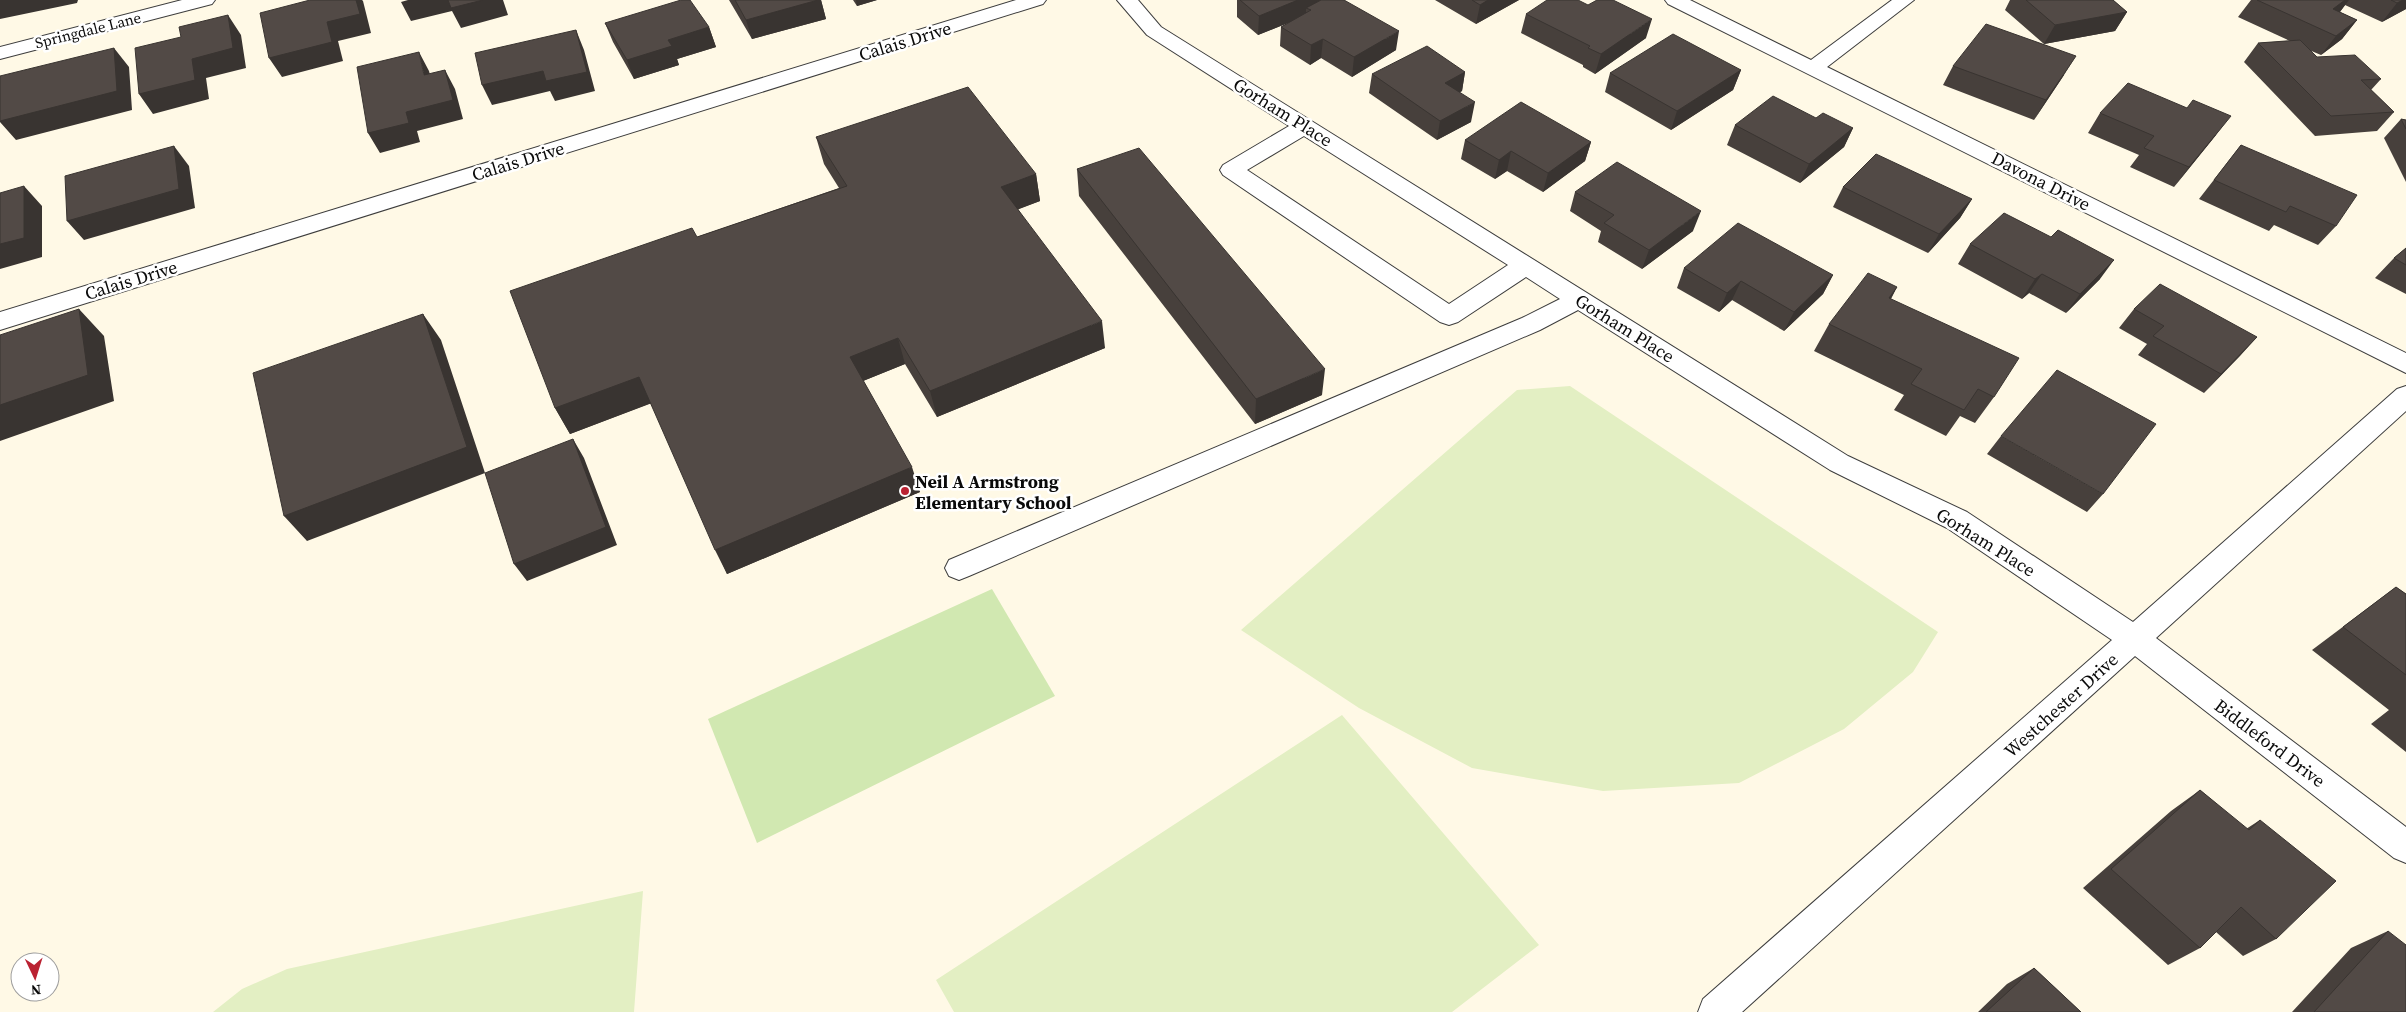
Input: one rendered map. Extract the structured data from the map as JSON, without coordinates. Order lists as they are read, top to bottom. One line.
{"streets":{"street":["Springdale Lane","Calais Drive","Gorham Place","Davona Drive","Westchester Drive","Biddleford Drive"]},"crossings":[["Gorham Place","Westchester Drive"],["Gorham Place","Biddleford Drive"],["Westchester Drive","Biddleford Drive"]],"places":["Neil A Armstrong Elementary School"],"north":"bottom"}
